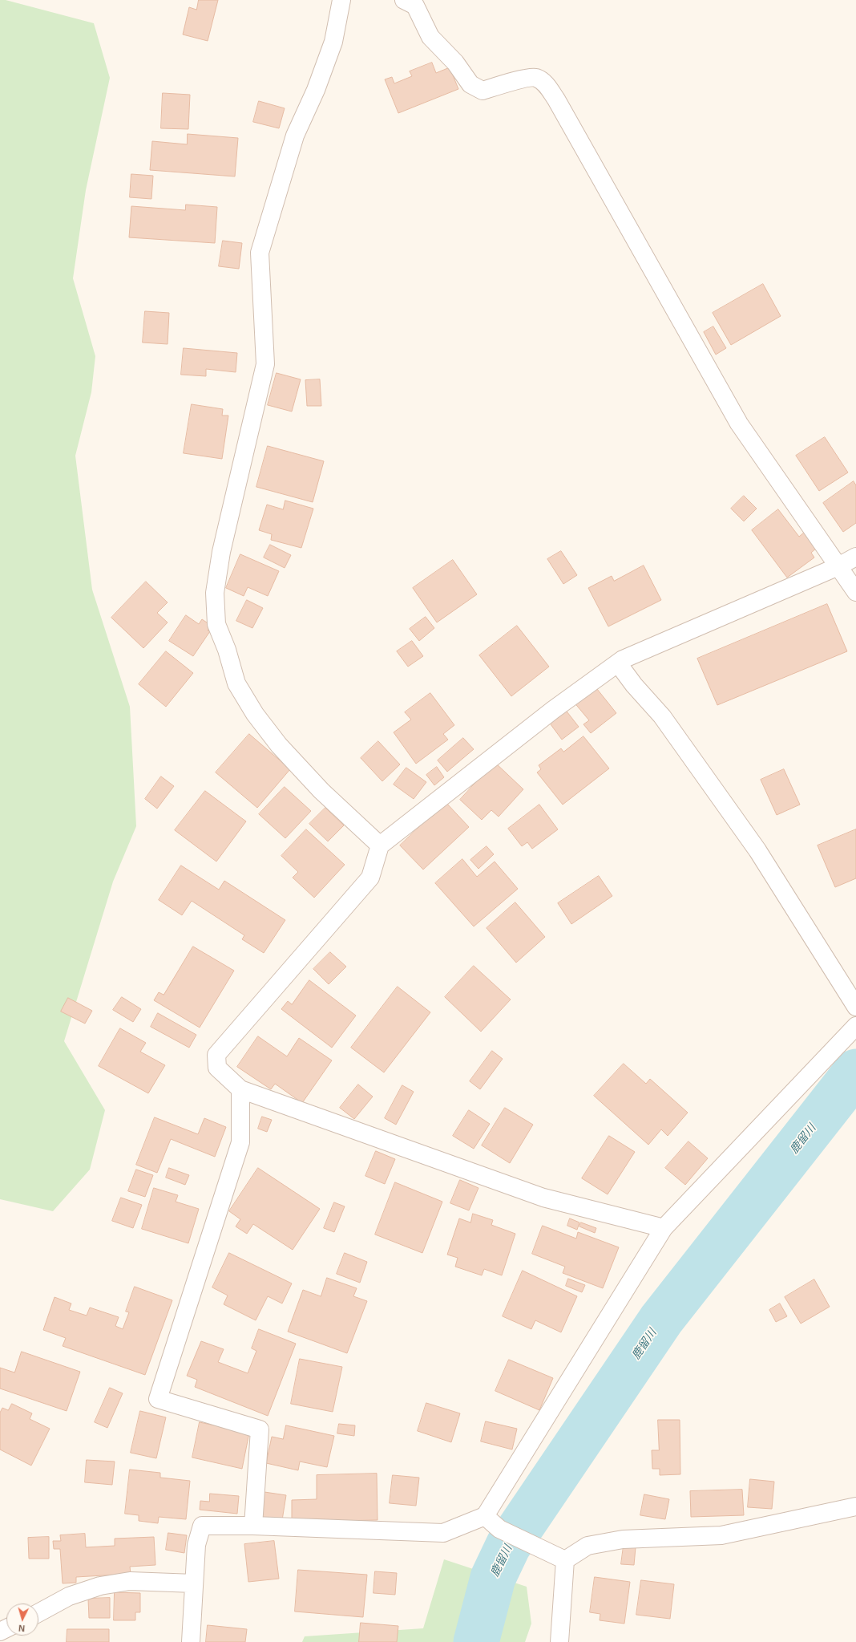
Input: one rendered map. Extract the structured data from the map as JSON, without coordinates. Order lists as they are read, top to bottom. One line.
{"water":["鹿留川"],"north":"bottom"}
